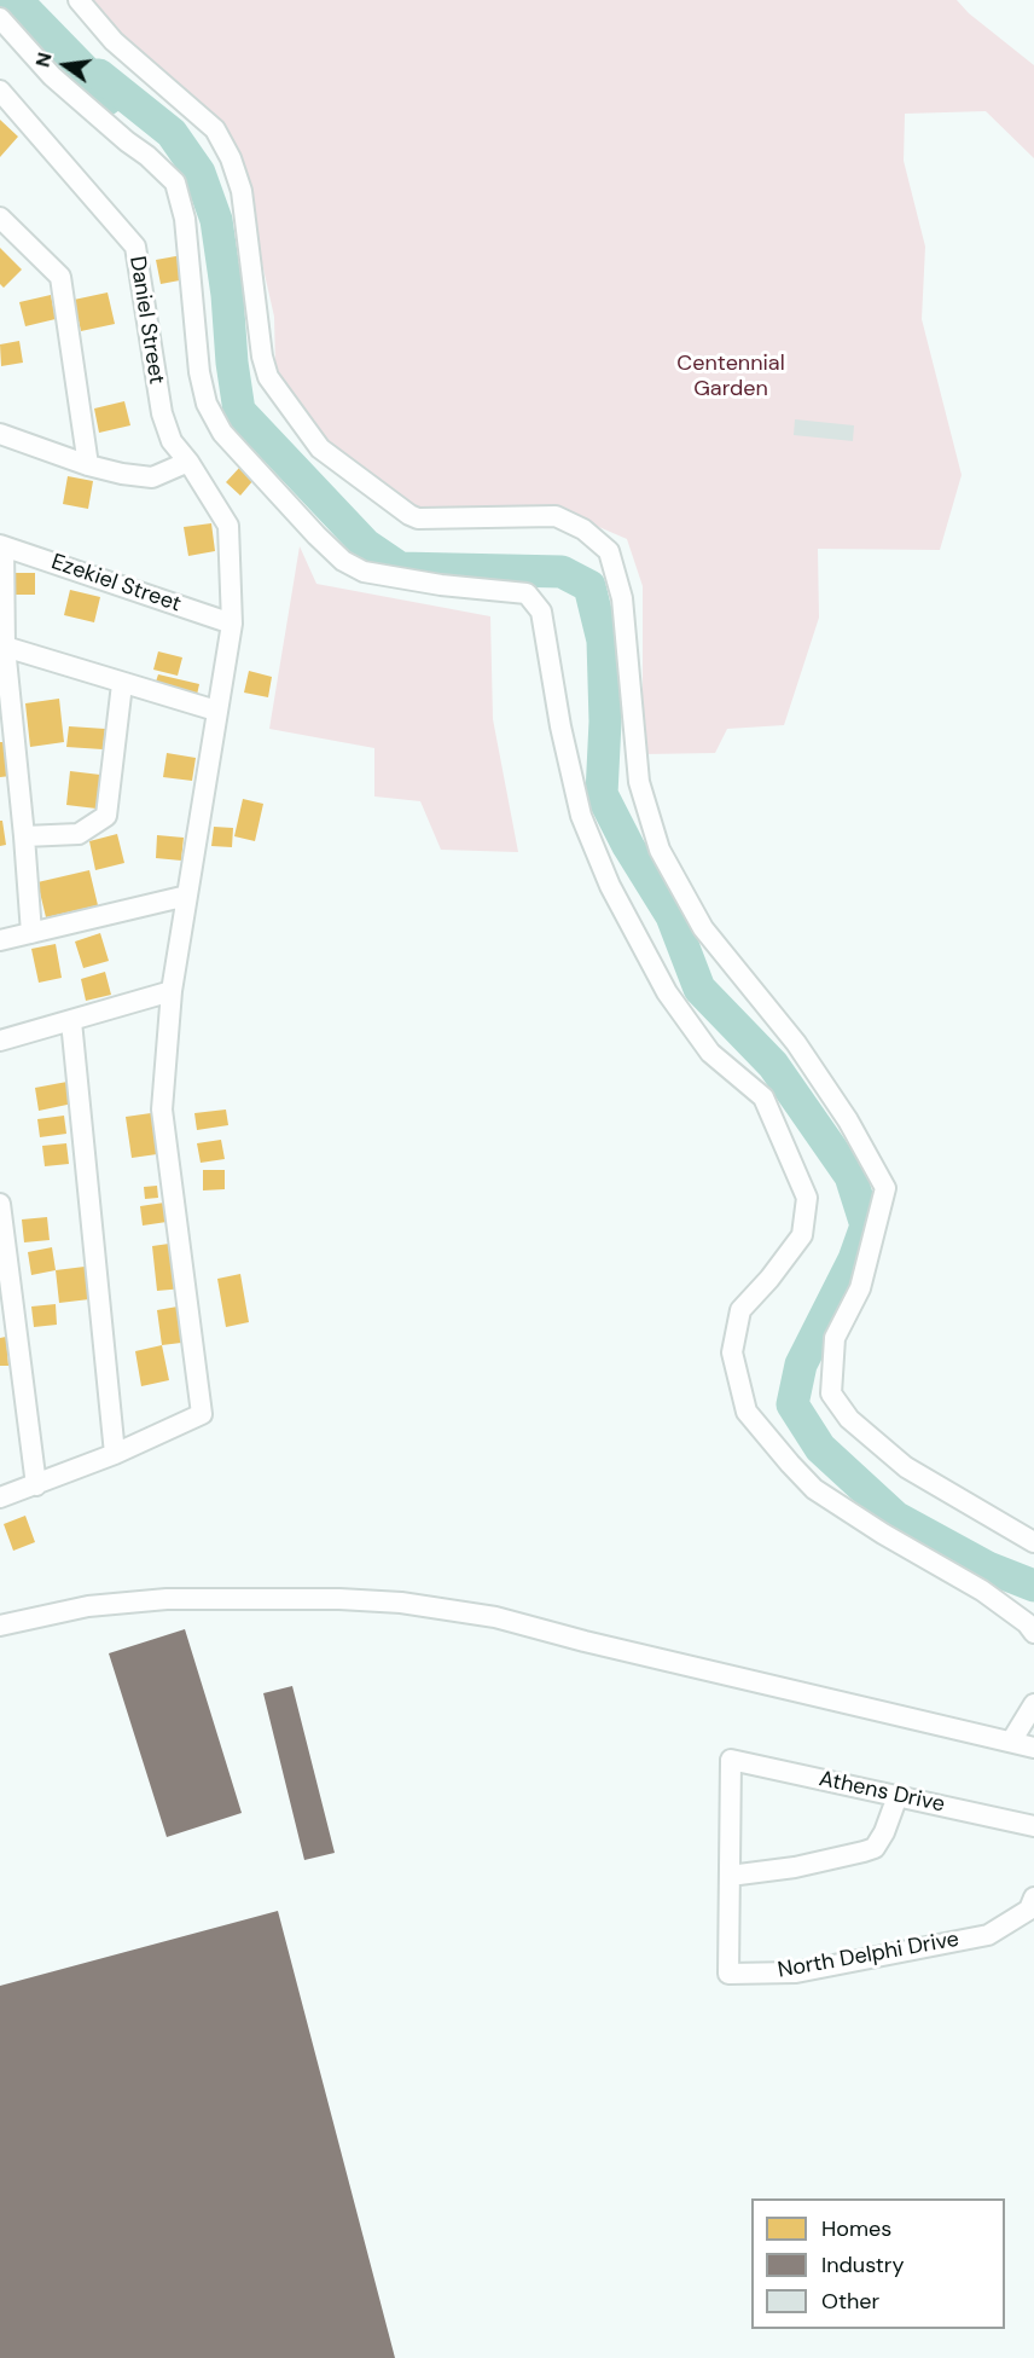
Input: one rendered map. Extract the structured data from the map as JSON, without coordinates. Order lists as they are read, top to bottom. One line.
{"streets":{"street":["Daniel Street","Ezekiel Street","Athens Drive","North Delphi Drive"]},"crossings":[["Daniel Street","Ezekiel Street"],["Athens Drive","North Delphi Drive"]],"parks":["Centennial Garden"],"legend":["Homes","Industry","Other"],"north":"left"}
